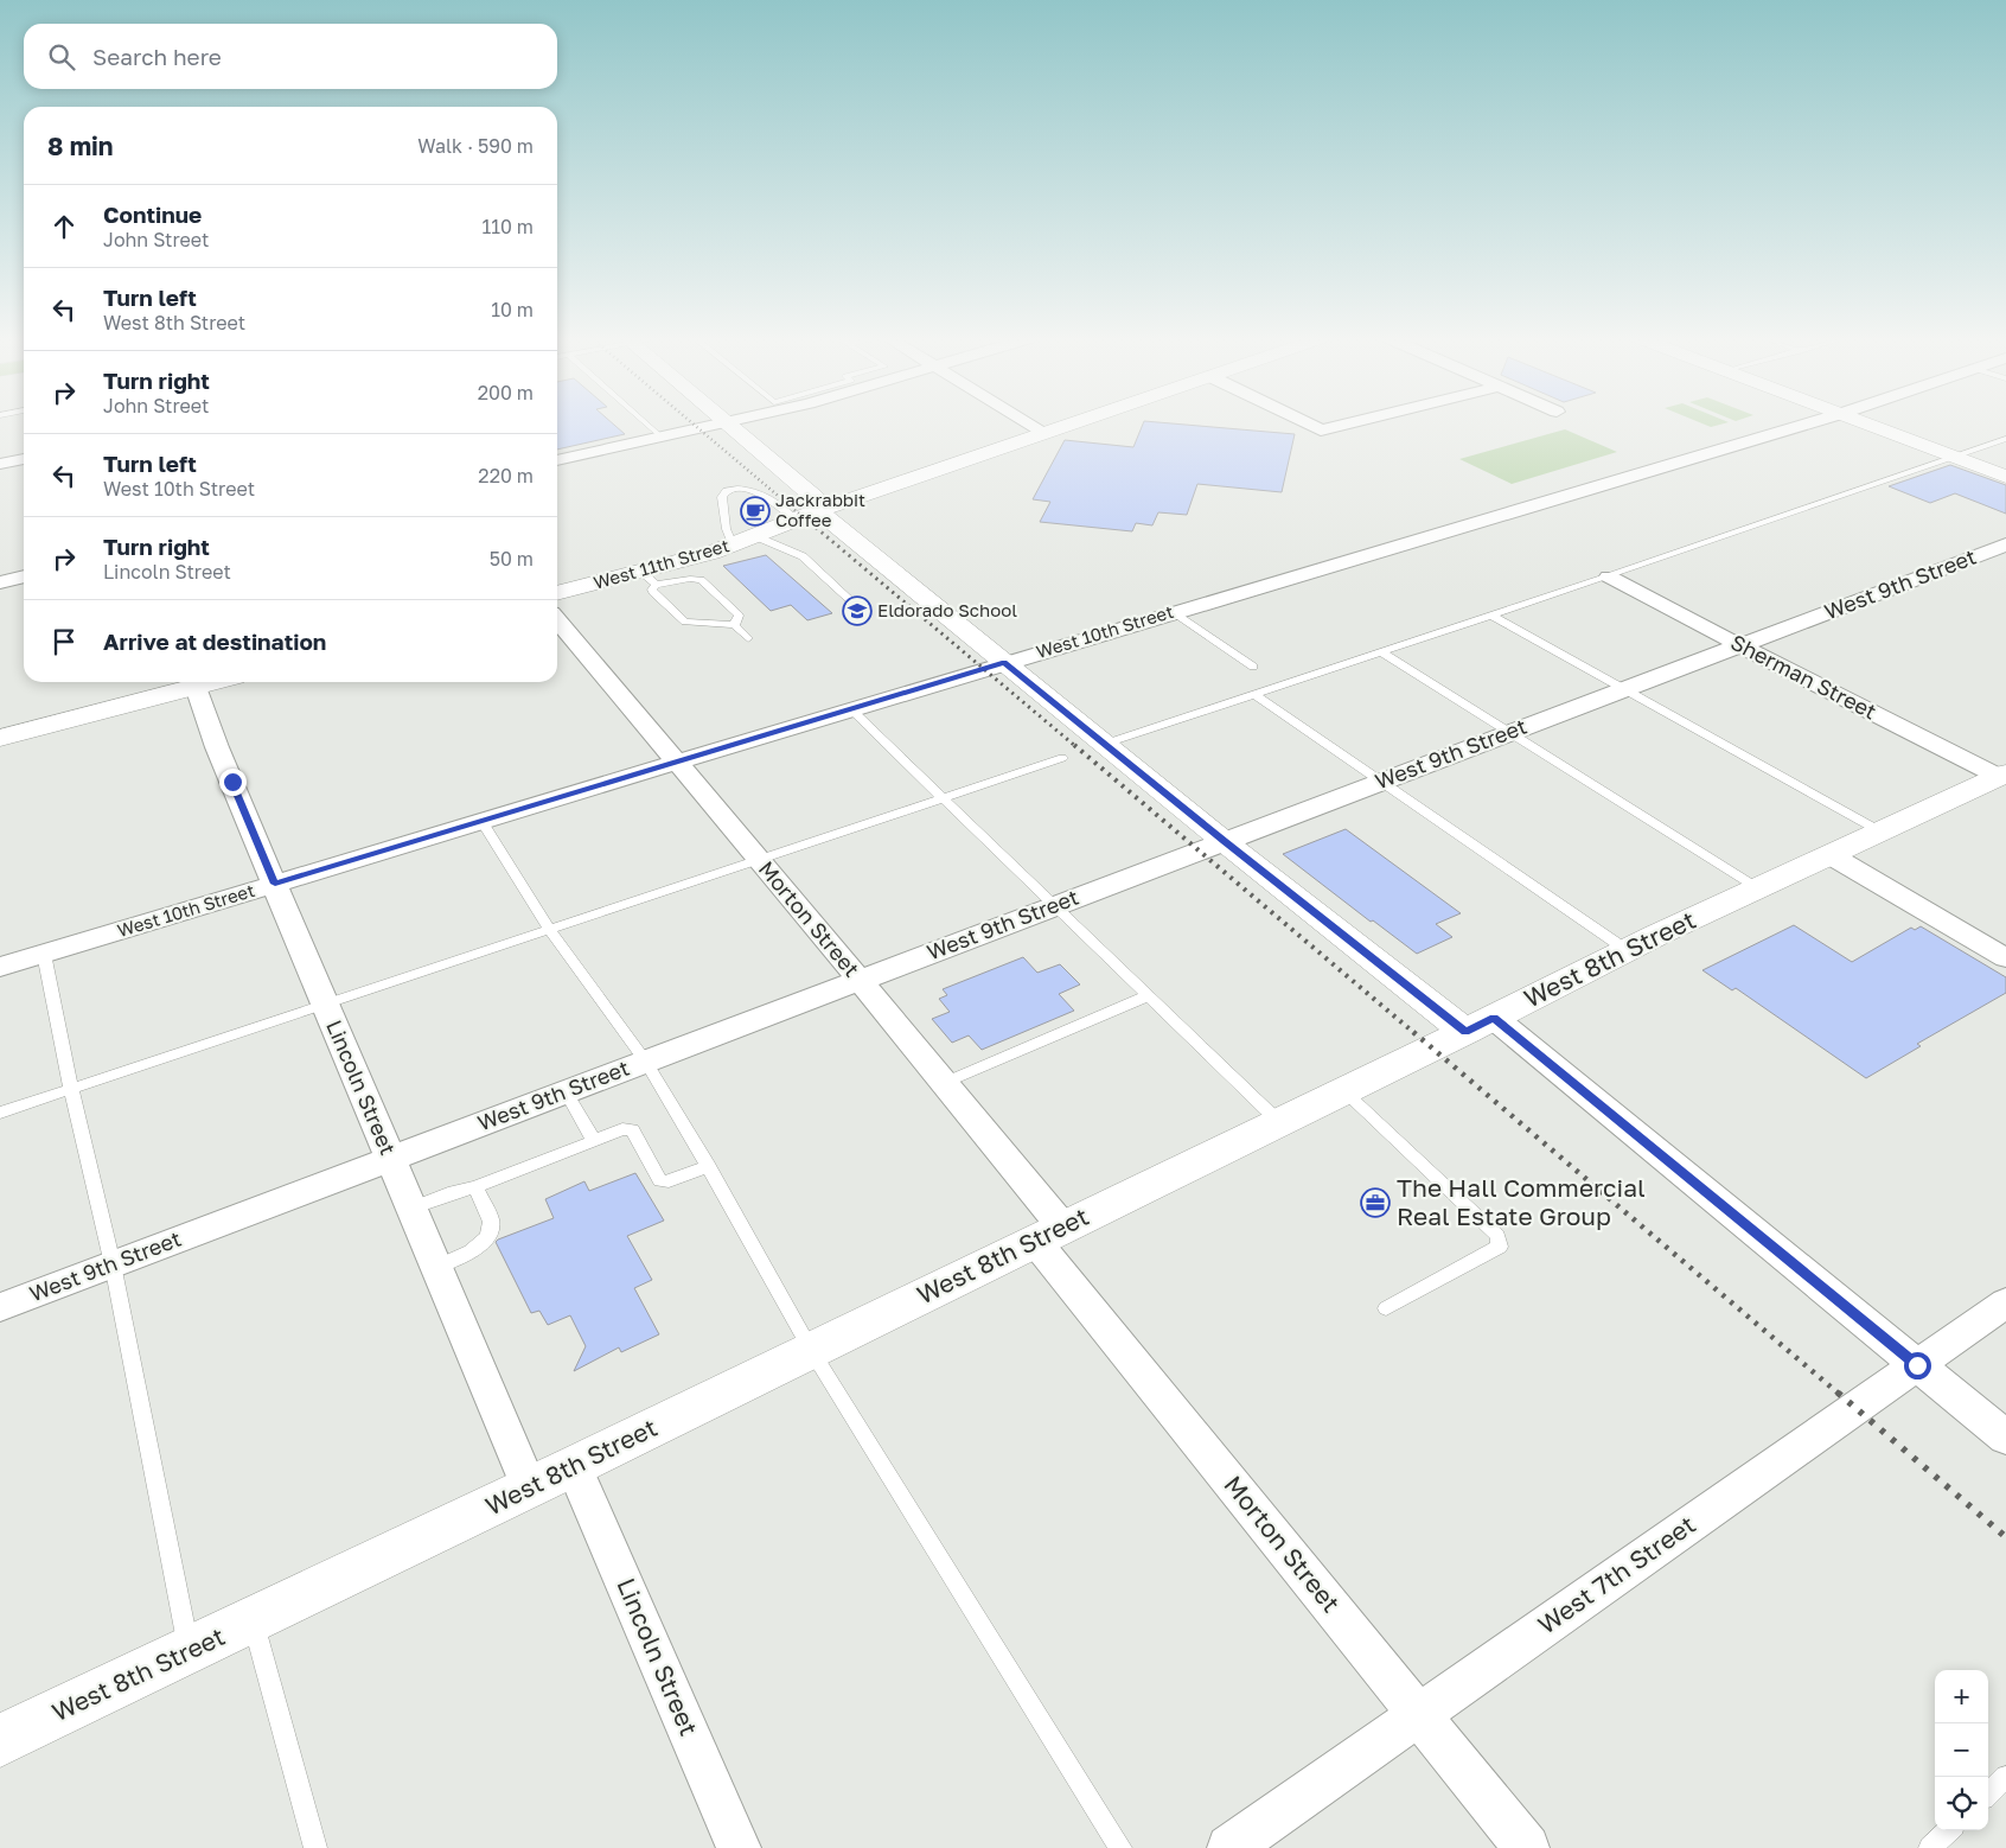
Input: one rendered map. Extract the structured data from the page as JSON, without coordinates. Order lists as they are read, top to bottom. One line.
{"streets":{"street":["West 11th Street","West 9th Street","West 10th Street","Sherman Street","Morton Street","West 8th Street","Lincoln Street","West 7th Street"]},"crossings":[["West 9th Street","Sherman Street"],["West 9th Street","Morton Street"],["West 9th Street","Lincoln Street"],["West 10th Street","Morton Street"],["West 10th Street","Lincoln Street"],["Sherman Street","West 8th Street"],["Morton Street","West 8th Street"],["Morton Street","West 7th Street"],["West 8th Street","Lincoln Street"]],"places":{"cafe":["Jackrabbit Coffee"],"school or university":["Eldorado School"],"office":["The Hall Commercial Real Estate Group"]},"page":{"search":"Search here","heading":["8 min","Walk · 590 m"],"list":[["Continue","John Street","110 m"],["Turn left","West 8th Street","10 m"],["Turn right","John Street","200 m"],["Turn left","West 10th Street","220 m"],["Turn right","Lincoln Street","50 m"],"Arrive at destination"],"map_buttons":["+","−"]}}
